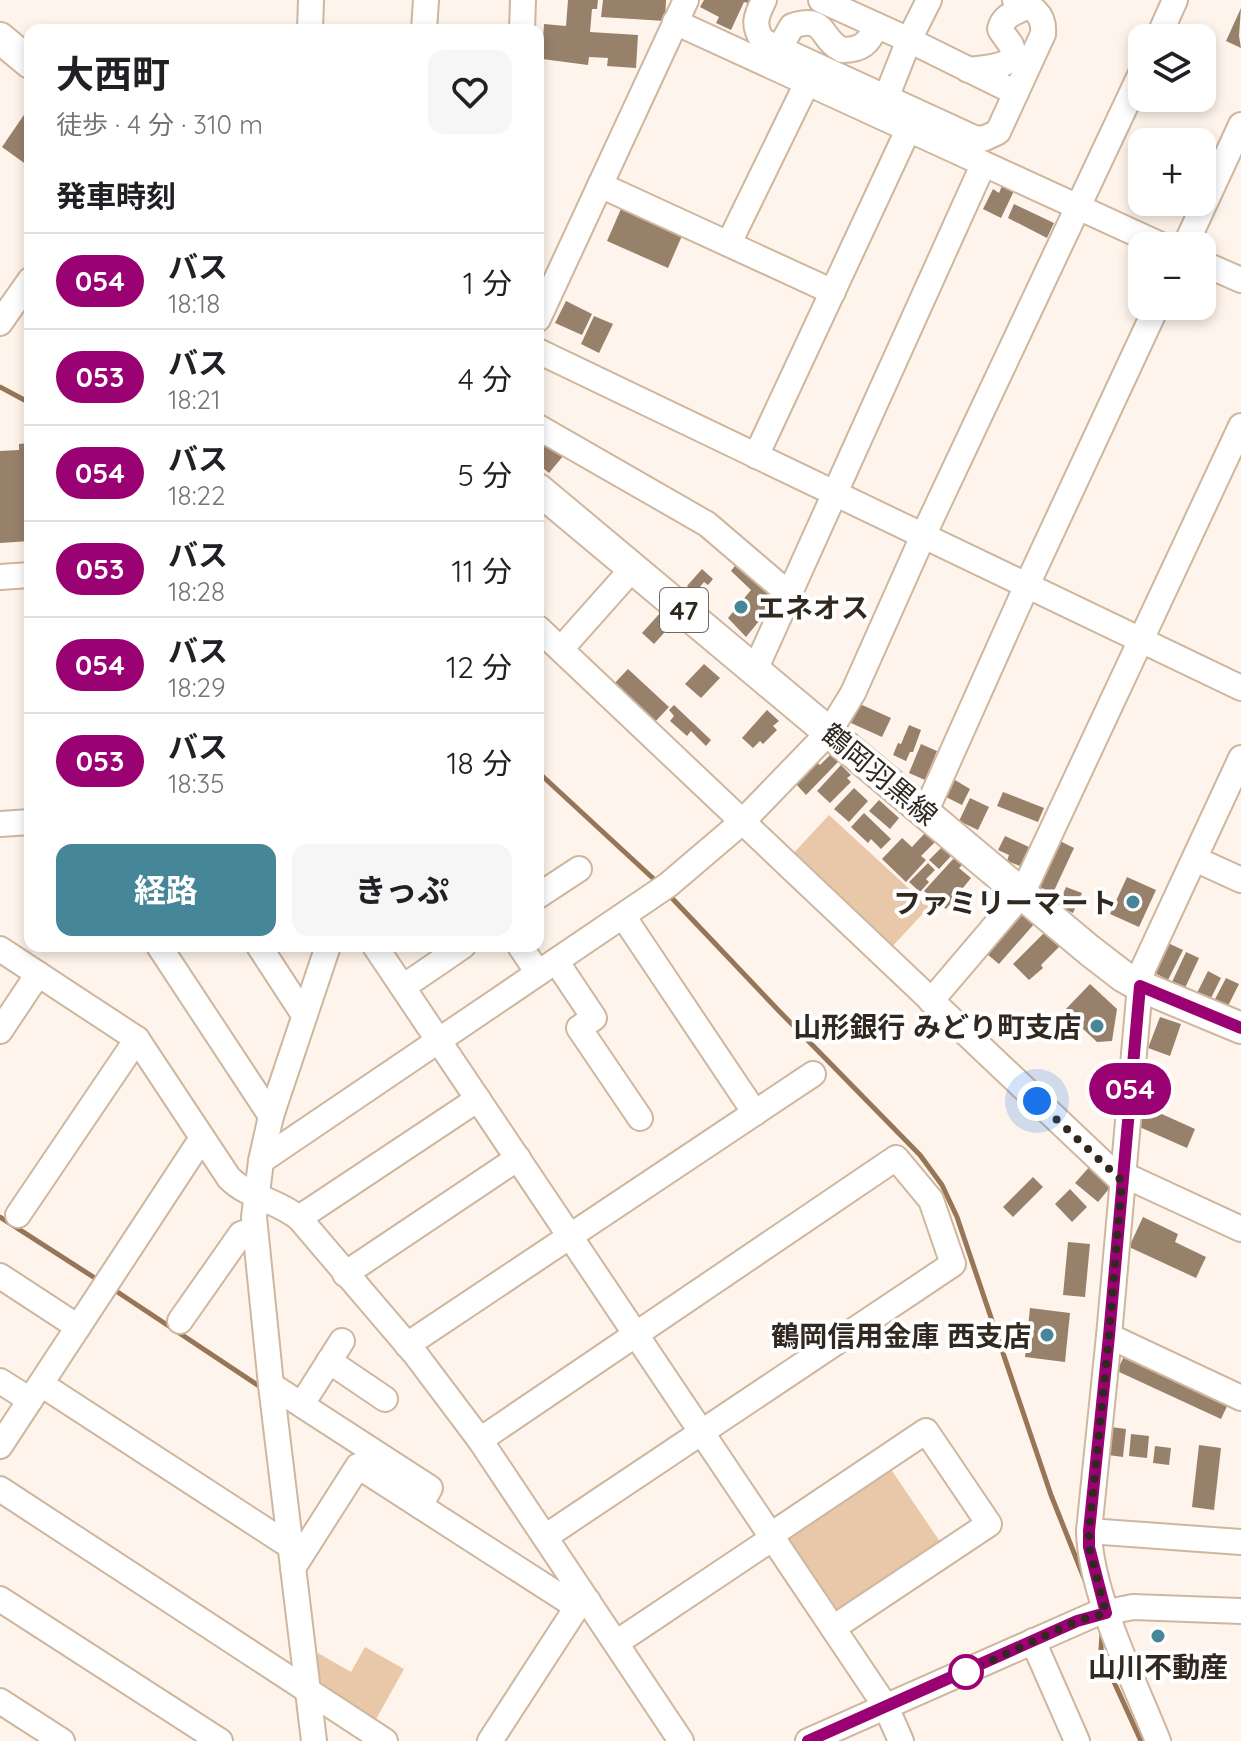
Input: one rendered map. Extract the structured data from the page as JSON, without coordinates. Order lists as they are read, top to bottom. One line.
{"streets":{"main road":["47","鶴岡羽黒線"]},"places":["エネオス","ファミリーマート","山形銀行 みどり町支店","鶴岡信用金庫 西支店","山川不動産"],"lines":["bus line 054"],"page":{"on_map":"054","map_buttons":["+","−"],"heading":[["大西町","徒歩 · 4 分 · 310 m"],"発車時刻"],"list":[{"mark":"054","name":"バス","note":"18:18","value":"1 分"},{"mark":"053","name":"バス","note":"18:21","value":"4 分"},{"mark":"054","name":"バス","note":"18:22","value":"5 分"},{"mark":"053","name":"バス","note":"18:28","value":"11 分"},{"mark":"054","name":"バス","note":"18:29","value":"12 分"},{"mark":"053","name":"バス","note":"18:35","value":"18 分"}],"buttons":["経路","きっぷ"]}}
